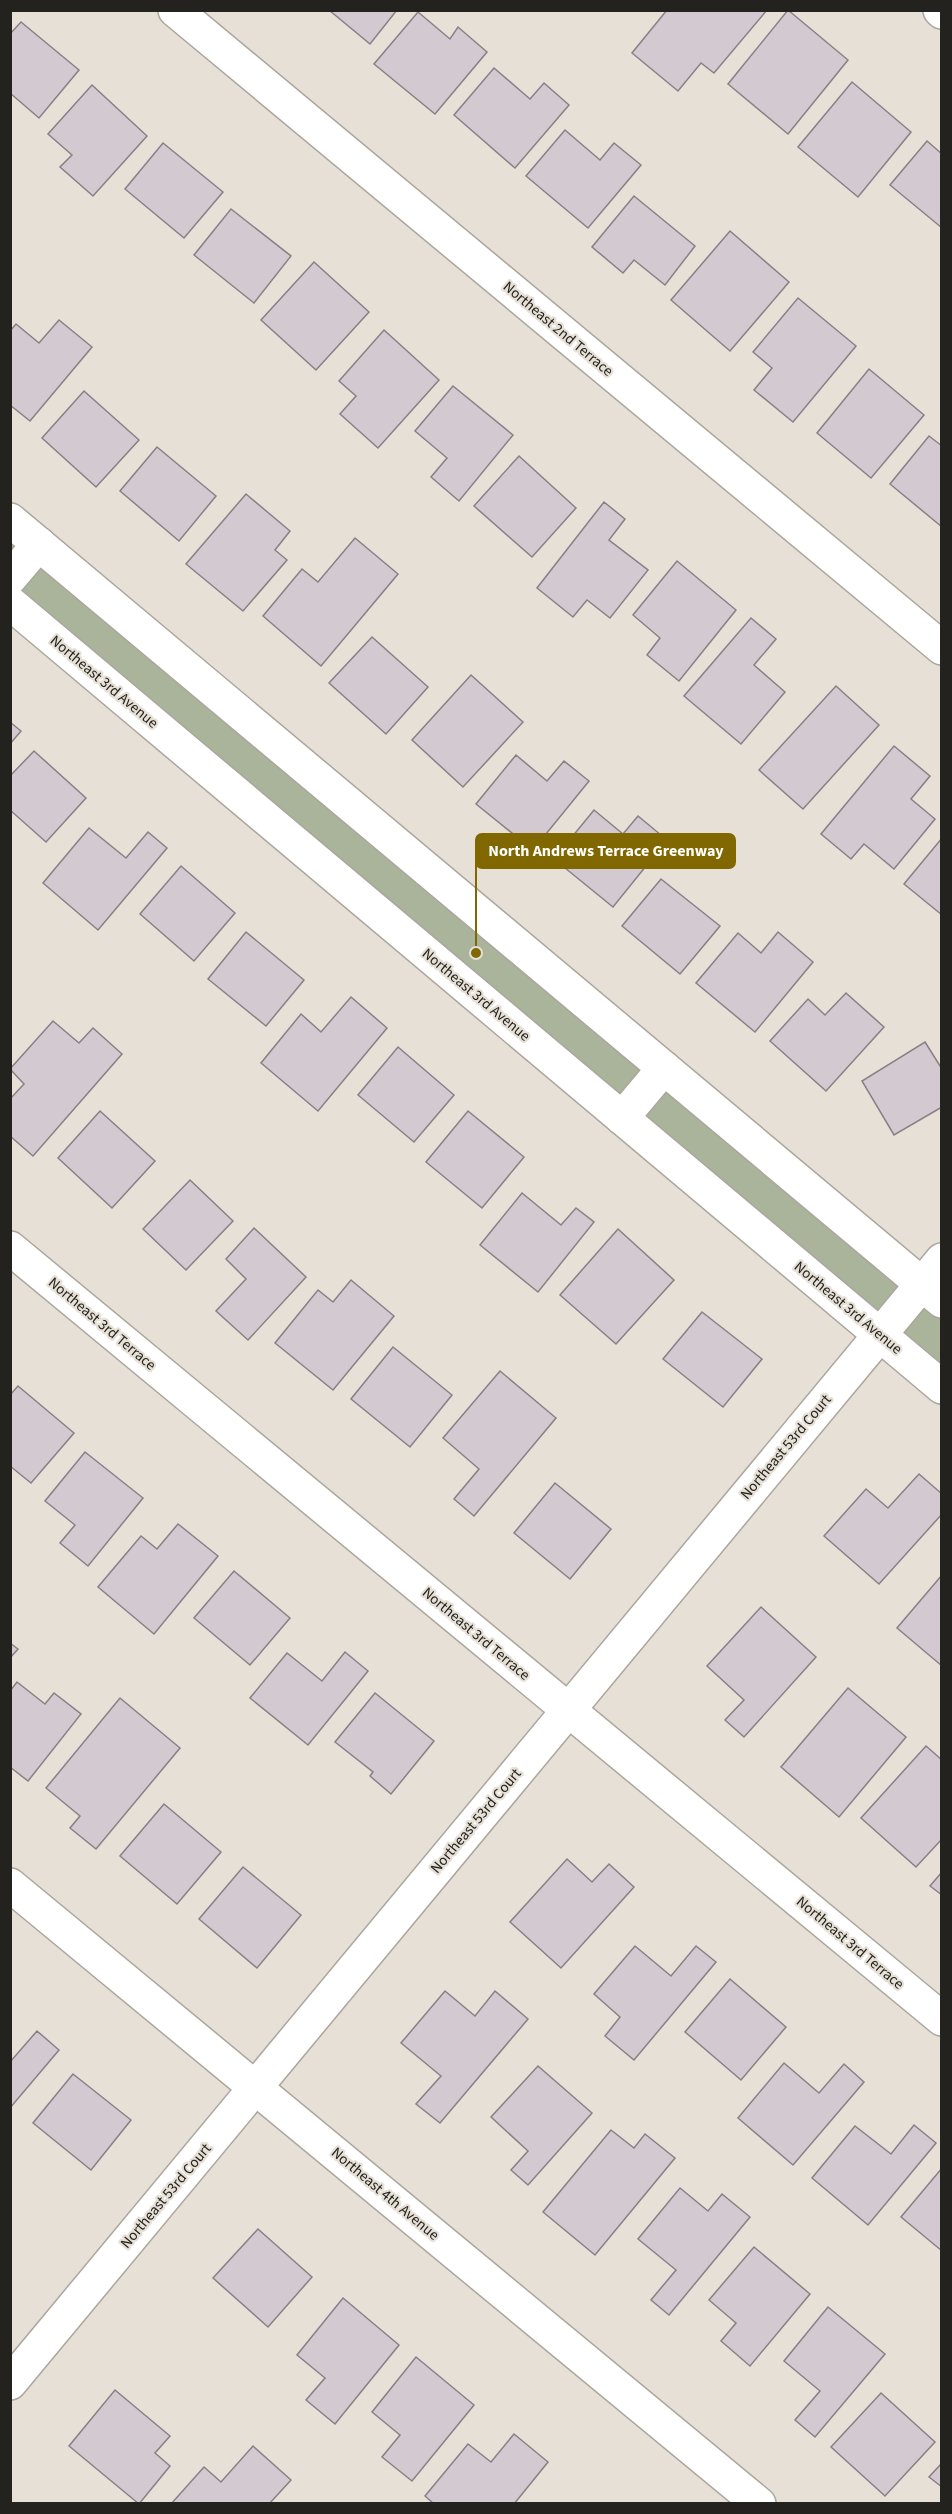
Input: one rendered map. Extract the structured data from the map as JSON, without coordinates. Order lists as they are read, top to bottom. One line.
{"streets":{"street":["Northeast 2nd Terrace","Northeast 3rd Avenue","Northeast 3rd Terrace","Northeast 53rd Court","Northeast 4th Avenue"]},"crossings":[["Northeast 3rd Avenue","Northeast 53rd Court"],["Northeast 3rd Terrace","Northeast 53rd Court"],["Northeast 53rd Court","Northeast 4th Avenue"]],"places":["North Andrews Terrace Greenway"]}
